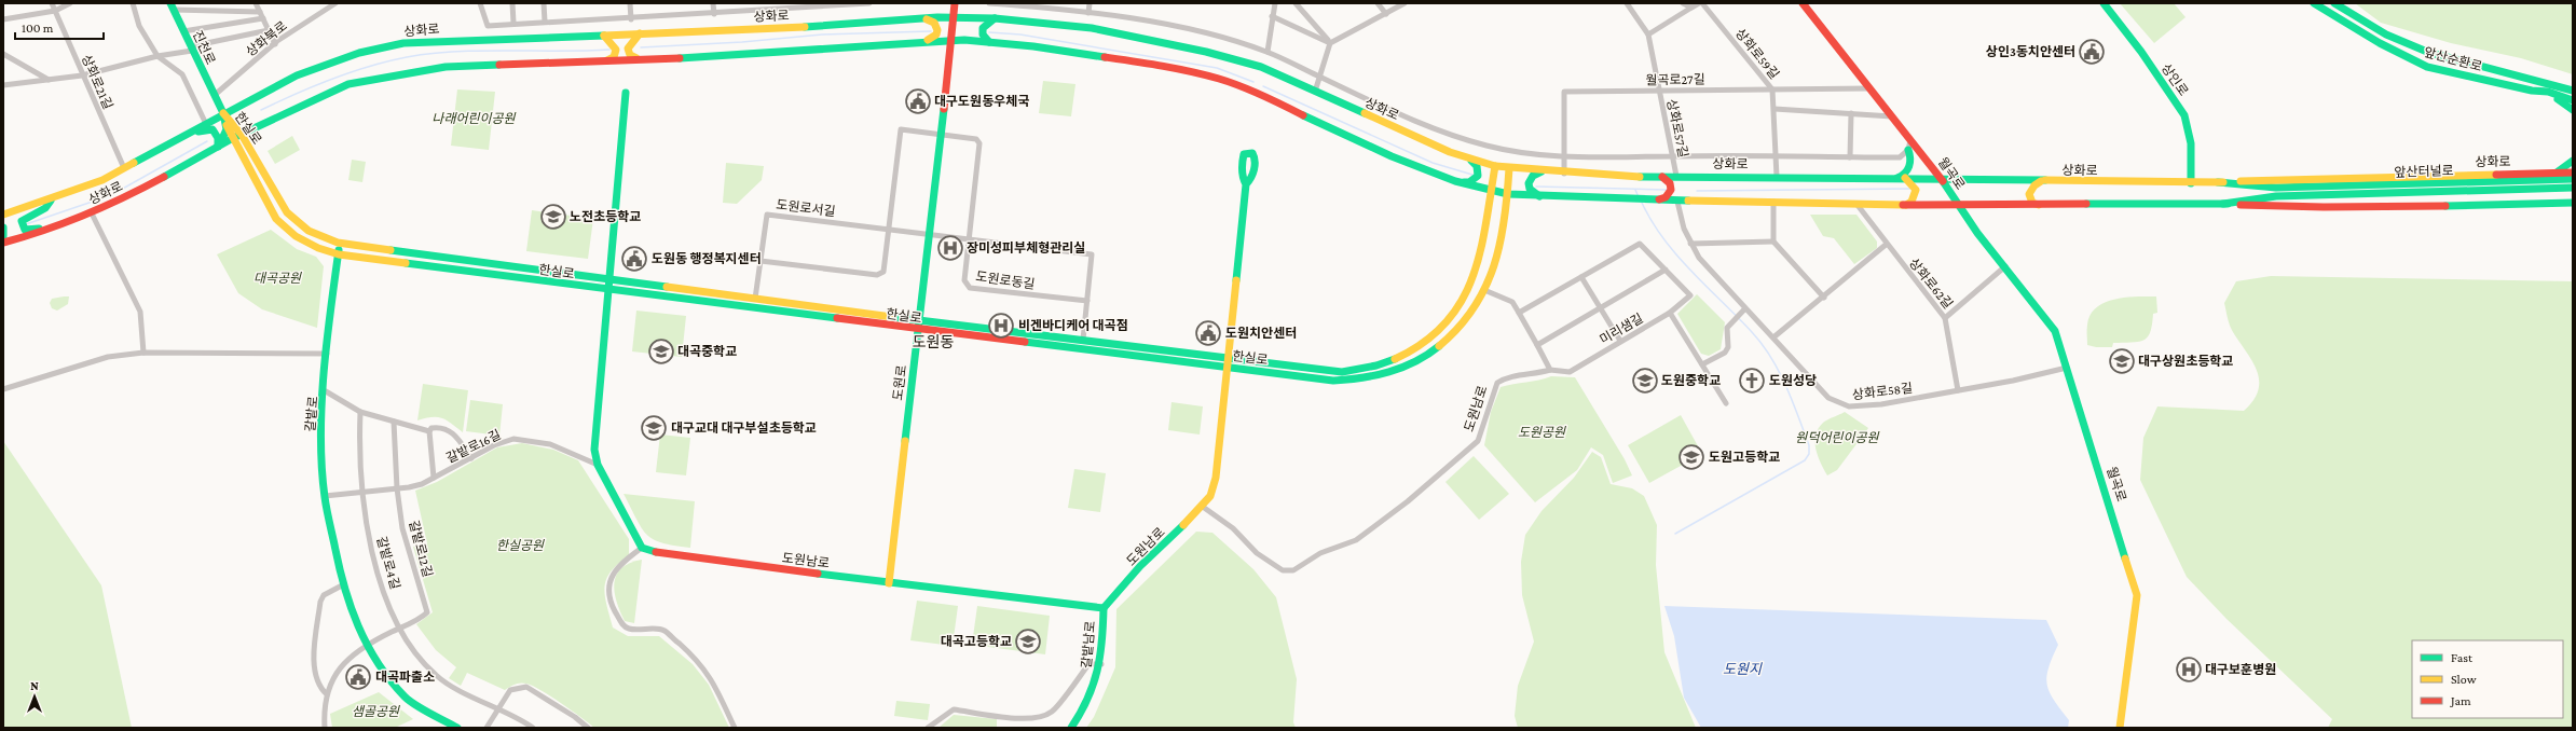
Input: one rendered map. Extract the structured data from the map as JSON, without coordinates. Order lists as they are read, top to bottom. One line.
{"streets":{"main road":["상화로","진천로","앞산순환로","상인로","한실로","앞산터널로","월곡로","도원로","도원남로","갈밭로","갈밭남로"],"street":["상화북로","상화로59길","월곡로27길","상화로21길","상화로57길","도원로서길","도원로동길","상화로62길","미리샘길","상화로58길","갈밭로16길","갈밭로12길","갈밭로4길"]},"crossings":[["상화로","진천로"],["상화로","상화로59길"],["상화로","월곡로27길"],["상화로","상인로"],["상화로","상화로21길"],["상화로","한실로"],["상화로","상화로57길"],["상화로","앞산터널로"],["상화로","월곡로"],["상화로","상화로62길"],["상화로","도원로"],["상화로","상화로58길"],["상화북로","진천로"],["진천로","한실로"],["상화로59길","월곡로27길"],["월곡로27길","상화로57길"],["월곡로27길","월곡로"],["한실로","도원로서길"],["한실로","도원로"],["한실로","도원남로"],["한실로","갈밭로"],["월곡로","상화로58길"],["도원로서길","도원로"],["상화로62길","상화로58길"],["미리샘길","도원남로"],["도원로","도원남로"],["도원남로","갈밭남로"],["갈밭로","갈밭로16길"],["갈밭로","갈밭로12길"],["갈밭로16길","갈밭로12길"],["갈밭로16길","갈밭로4길"],["갈밭로12길","갈밭로4길"]],"districts":["도원동"],"water":["도원지"],"parks":["나래어린이공원","대곡공원","도원공원","원덕어린이공원","한실공원","샘골공원"],"places":{"public building":["상인3동치안센터","대구도원동우체국","도원동 행정복지센터","도원치안센터","대곡파출소"],"school or university":["노전초등학교","대곡중학교","대구상원초등학교","도원중학교","대구교대 대구부설초등학교","도원고등학교","대곡고등학교"],"hospital":["장미성피부체형관리실","비겐바디케어 대곡점","대구보훈병원"],"church":["도원성당"]},"legend":["Fast","Slow","Jam"],"scale_bar":"100 m","north":"top"}
